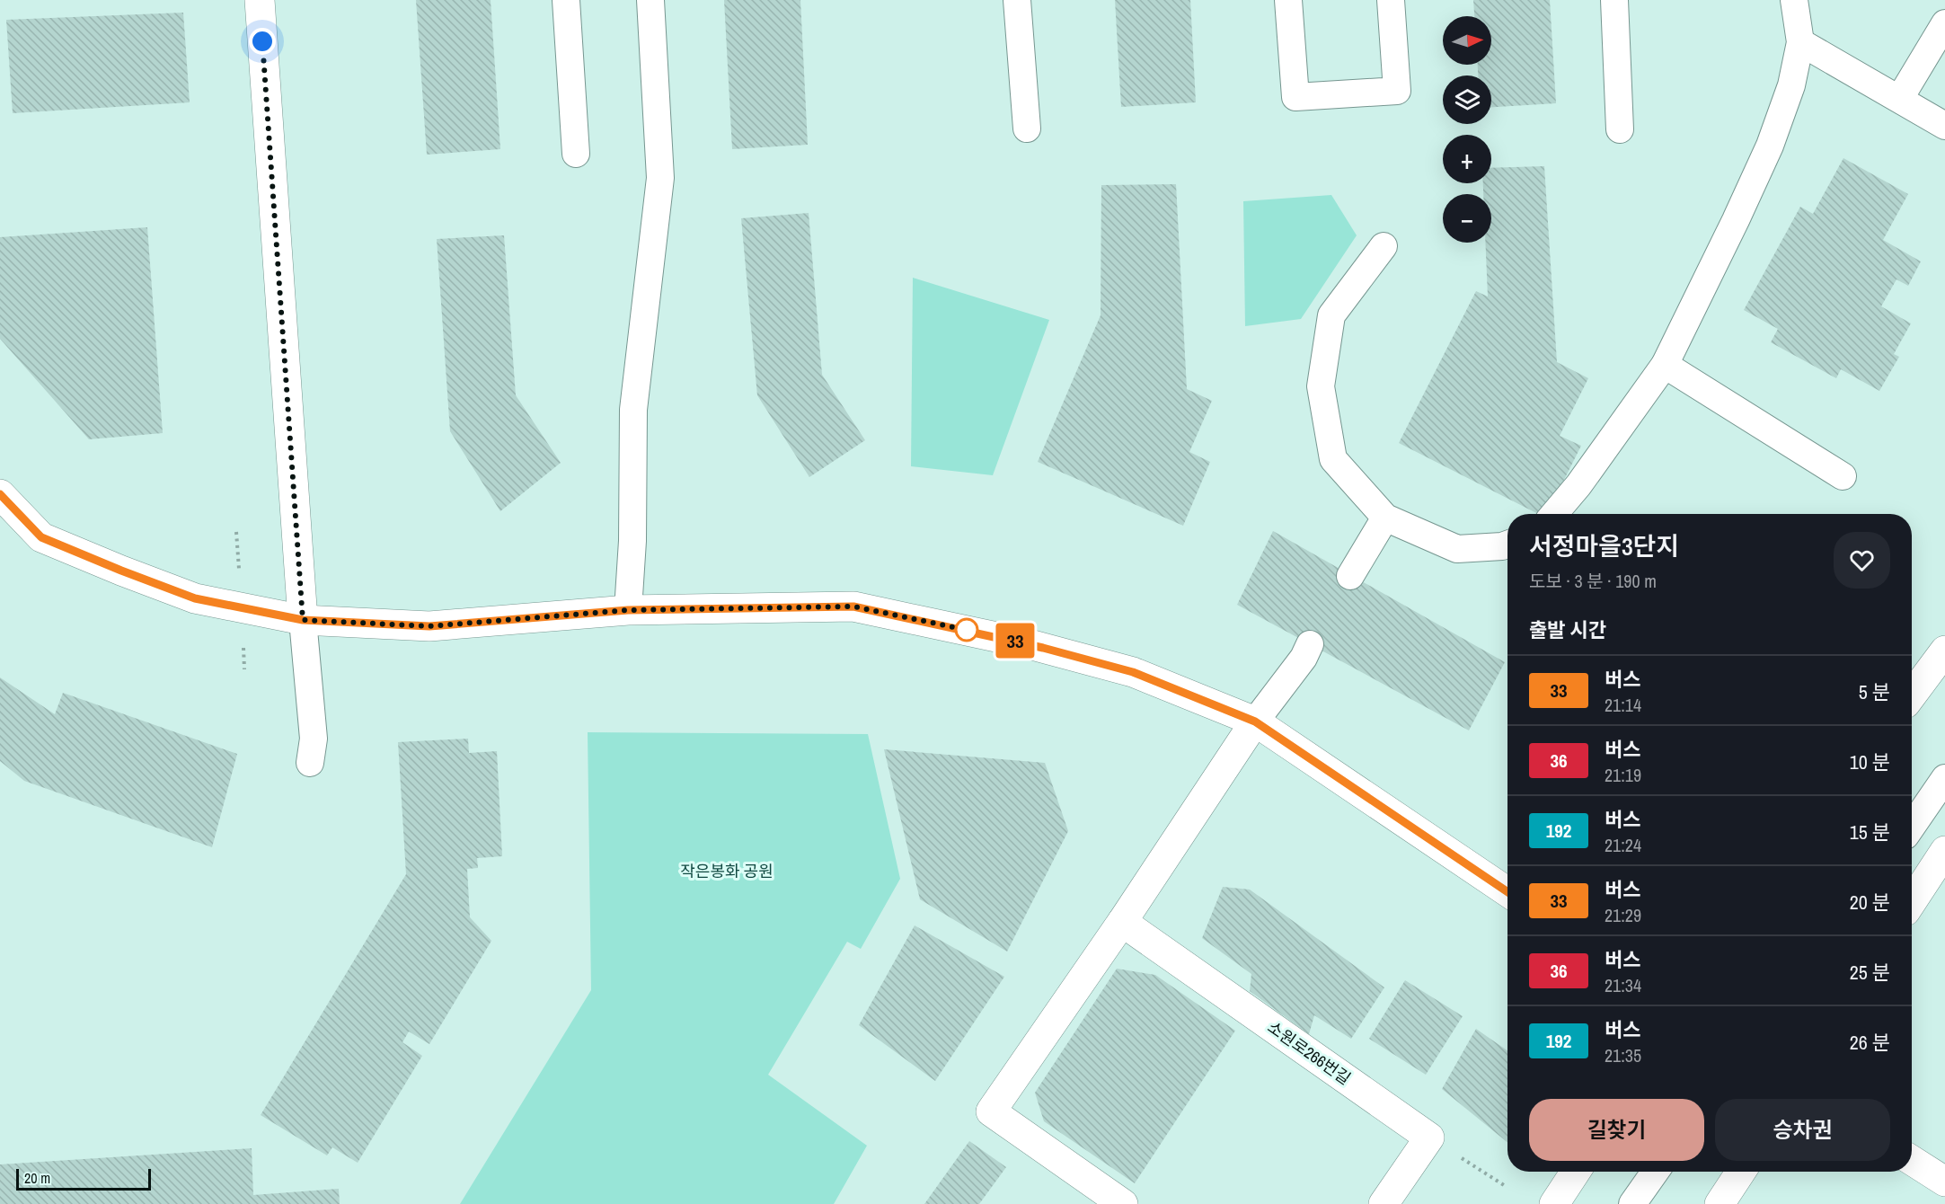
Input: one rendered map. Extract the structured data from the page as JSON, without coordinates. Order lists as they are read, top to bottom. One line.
{"streets":{"main road":["소원로266번길"]},"parks":["작은봉화 공원"],"lines":["bus line 33"],"scale_bar":"20 m","north":"right","page":{"on_map":"33","map_buttons":["+","−"],"heading":[["서정마을3단지","도보 · 3 분 · 190 m"],"출발 시간"],"list":[{"mark":"33","name":"버스","note":"21:14","value":"5 분"},{"mark":"36","name":"버스","note":"21:19","value":"10 분"},{"mark":"192","name":"버스","note":"21:24","value":"15 분"},{"mark":"33","name":"버스","note":"21:29","value":"20 분"},{"mark":"36","name":"버스","note":"21:34","value":"25 분"},{"mark":"192","name":"버스","note":"21:35","value":"26 분"}],"buttons":["길찾기","승차권"],"scale":"20 m"}}
